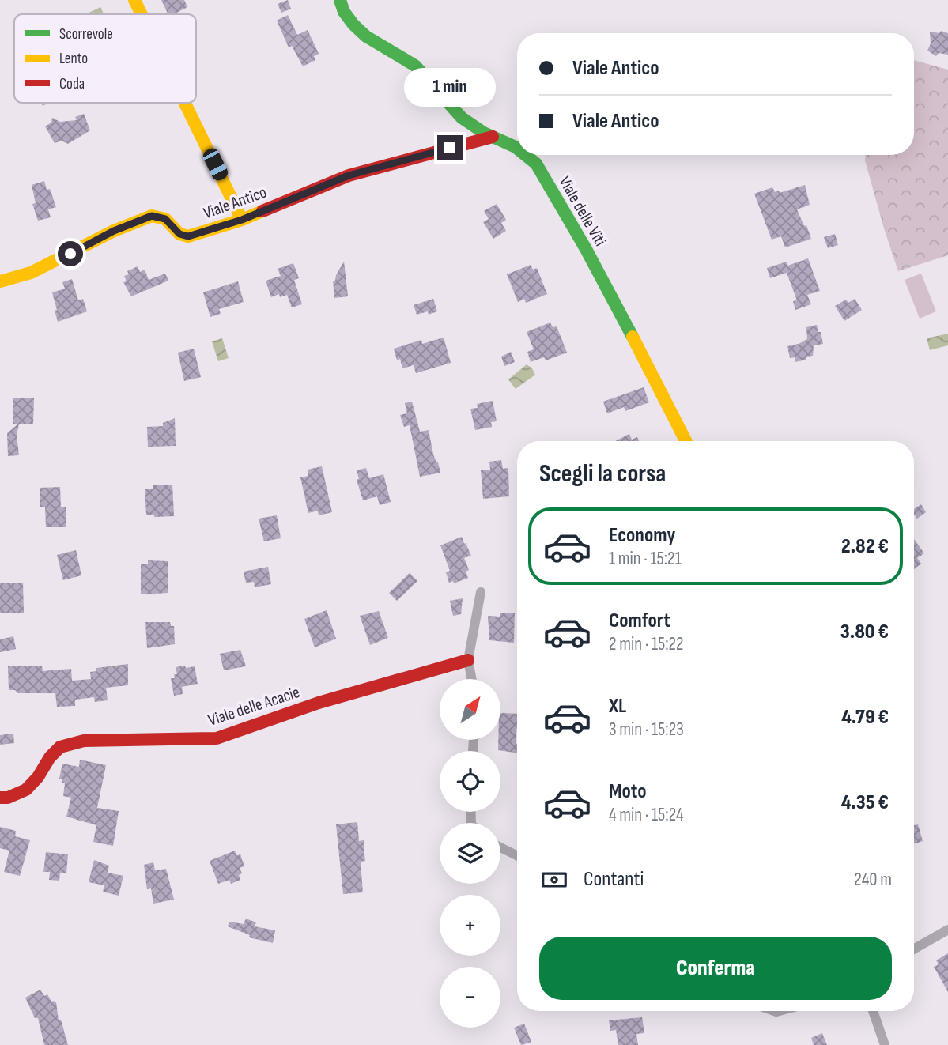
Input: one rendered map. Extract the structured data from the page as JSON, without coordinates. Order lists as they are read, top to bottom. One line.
{"streets":{"street":["Viale Antico","Viale delle Viti","Viale delle Acacie"]},"crossings":[["Viale Antico","Viale delle Viti"]],"legend":["Scorrevole","Lento","Coda"],"north":"top right","page":{"banner":["Viale Antico","Viale Antico"],"bubble":"1 min","heading":"Scegli la corsa","list":[{"name":"Economy","note":"1 min · 15:21","value":"2.82 €"},{"name":"Comfort","note":"2 min · 15:22","value":"3.80 €"},{"name":"XL","note":"3 min · 15:23","value":"4.79 €"},{"name":"Moto","note":"4 min · 15:24","value":"4.35 €"}],"map_buttons":["+","−"],"pay":["Contanti","240 m"],"buttons":"Conferma"}}
